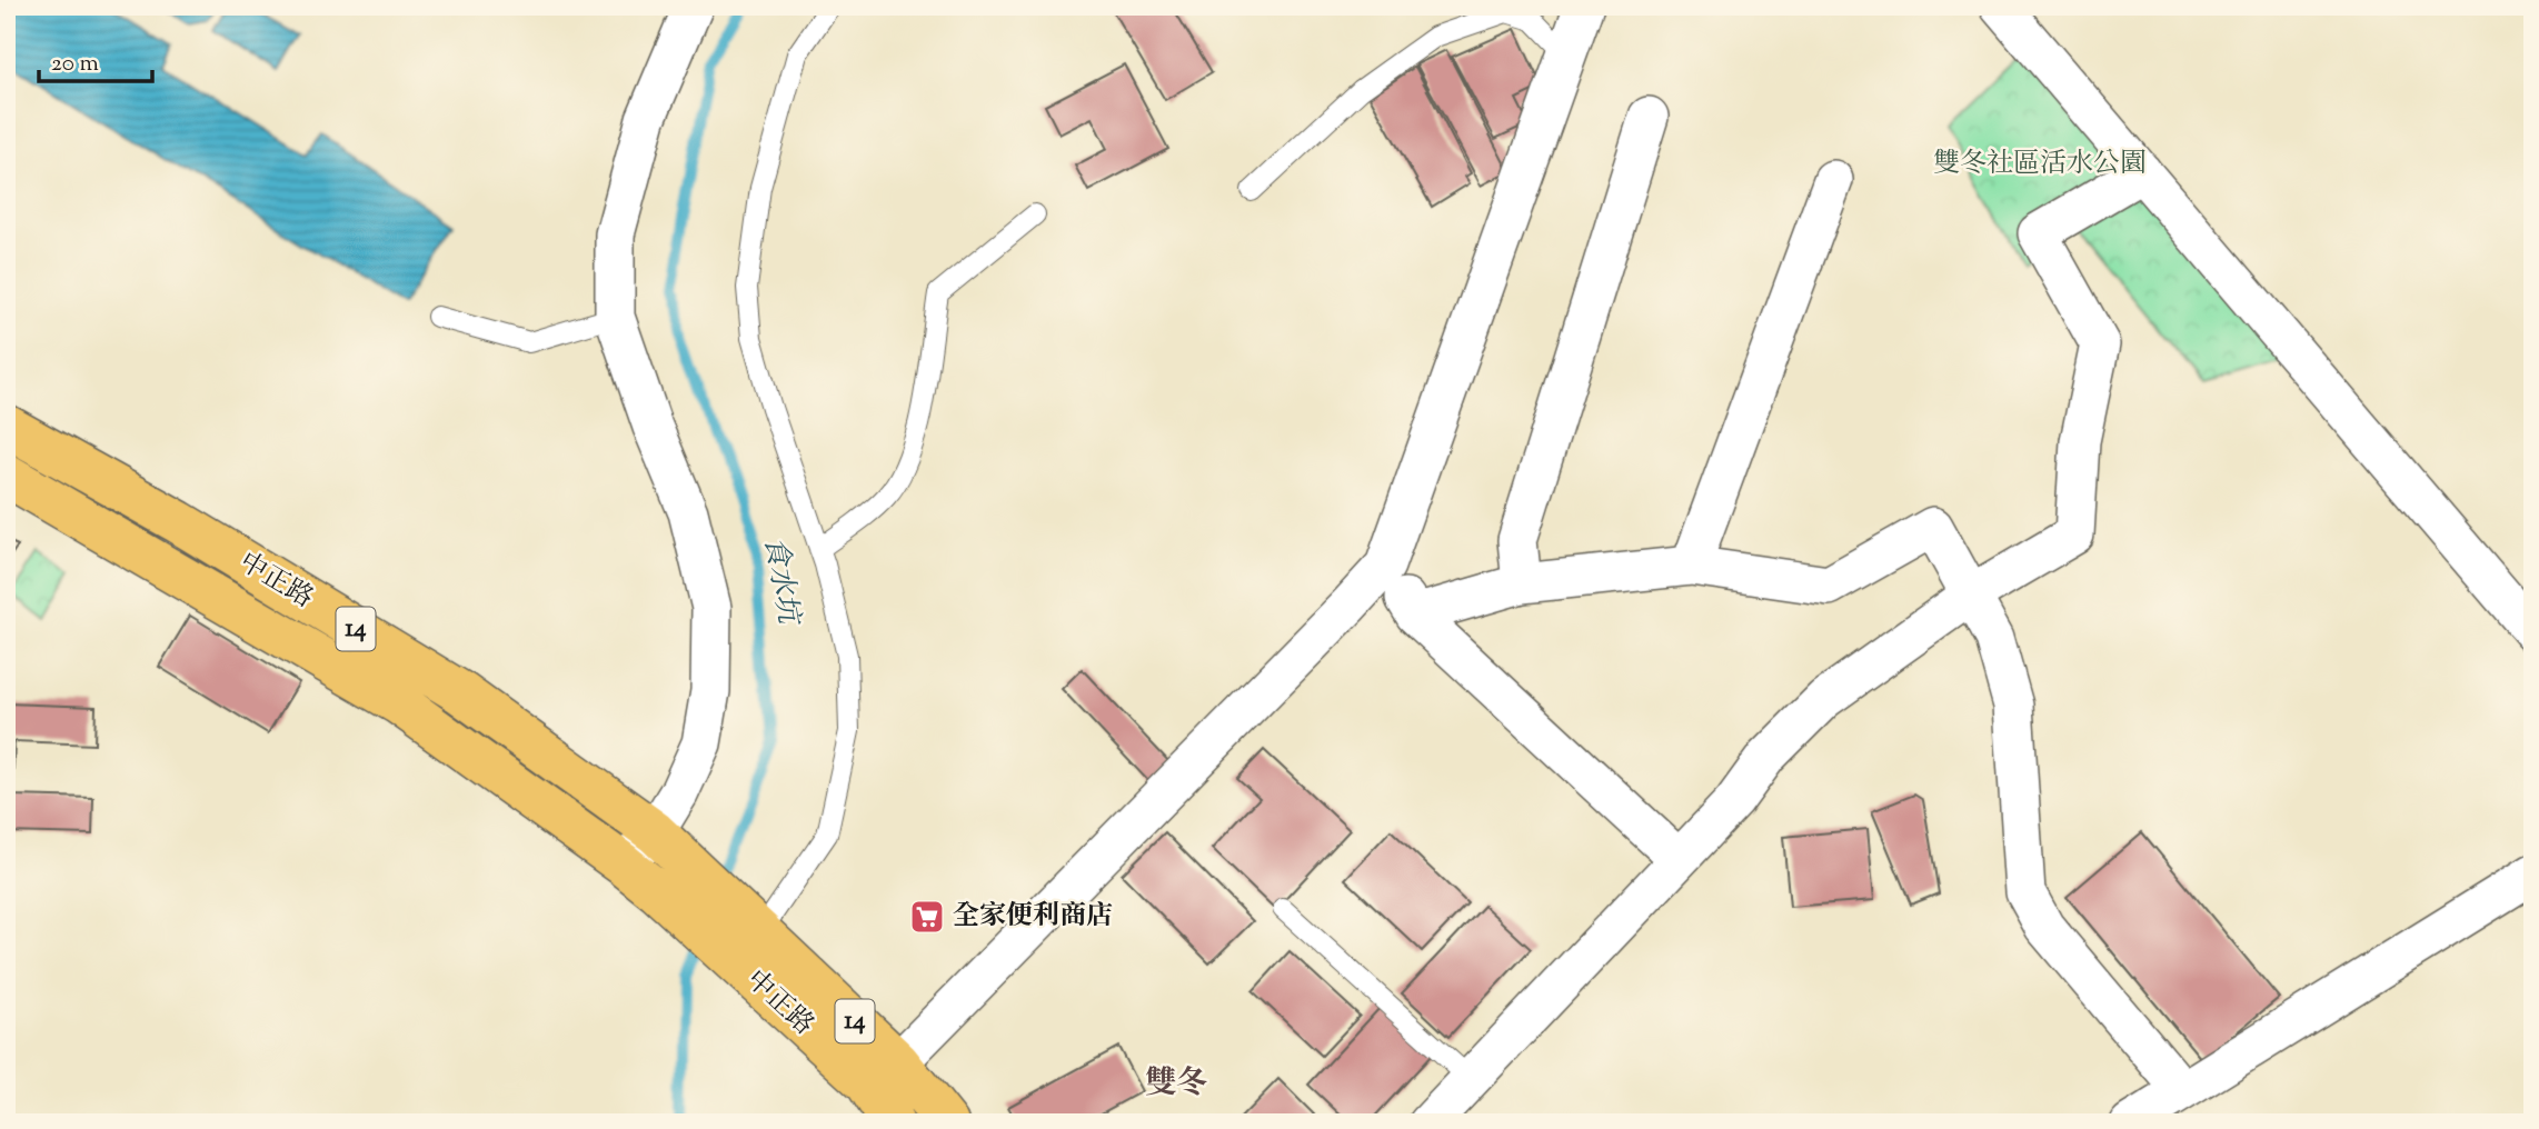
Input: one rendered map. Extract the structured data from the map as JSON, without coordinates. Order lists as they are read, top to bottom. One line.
{"streets":{"main road":["中正路","14"]},"districts":["雙冬"],"water":["食水坑"],"parks":["雙冬社區活水公園"],"places":{"supermarket":["全家便利商店"]},"scale_bar":"20 m"}
